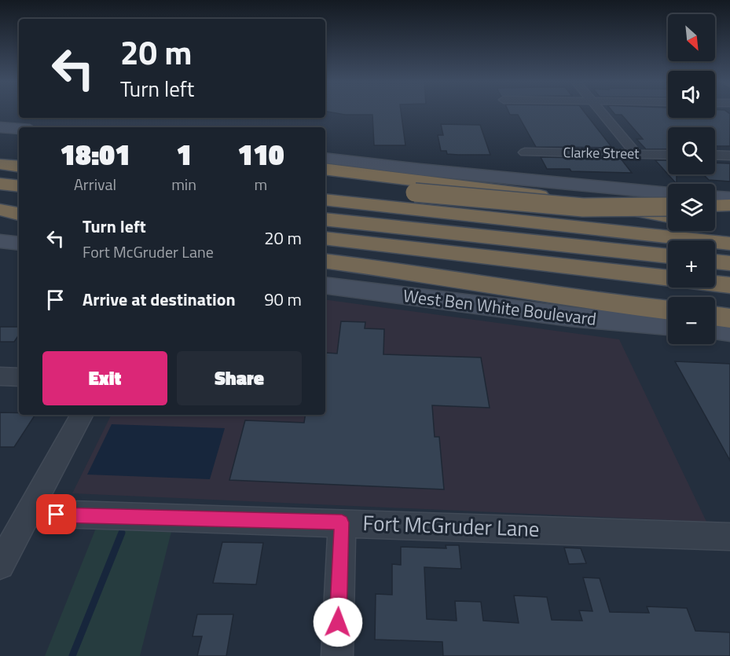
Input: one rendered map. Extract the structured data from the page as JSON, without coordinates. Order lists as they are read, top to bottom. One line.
{"streets":{"main road":["West Ben White Boulevard"],"street":["Clarke Street","Fort McGruder Lane"]},"north":"bottom right","page":{"map_buttons":["+","−"],"turn":["20 m","Turn left"],"eta":["18:01","Arrival","1","min","110","m"],"list":[{"name":"Turn left","note":"Fort McGruder Lane","value":"20 m"},{"name":"Arrive at destination","value":"90 m"}],"buttons":["Exit","Share"]}}
